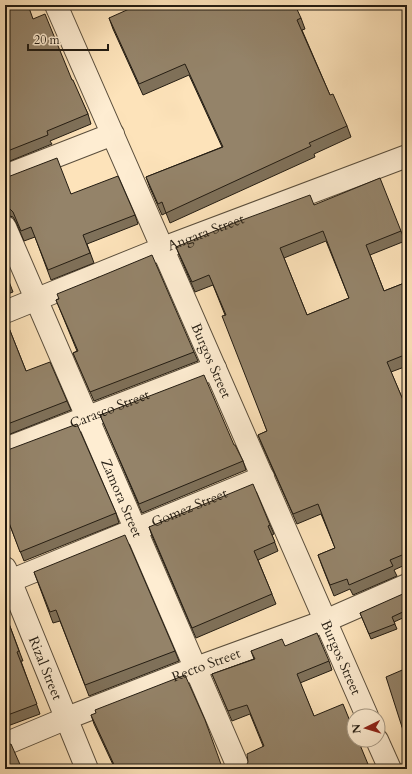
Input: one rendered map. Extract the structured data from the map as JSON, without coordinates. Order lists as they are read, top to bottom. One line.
{"streets":{"street":["Angara Street","Burgos Street","Carasco Street","Zamora Street","Gomez Street","Recto Street","Rizal Street"]},"crossings":[["Angara Street","Burgos Street"],["Angara Street","Zamora Street"],["Burgos Street","Carasco Street"],["Burgos Street","Gomez Street"],["Burgos Street","Recto Street"],["Carasco Street","Zamora Street"],["Zamora Street","Gomez Street"],["Zamora Street","Recto Street"],["Gomez Street","Rizal Street"],["Recto Street","Rizal Street"]],"scale_bar":"20 m","north":"left"}
